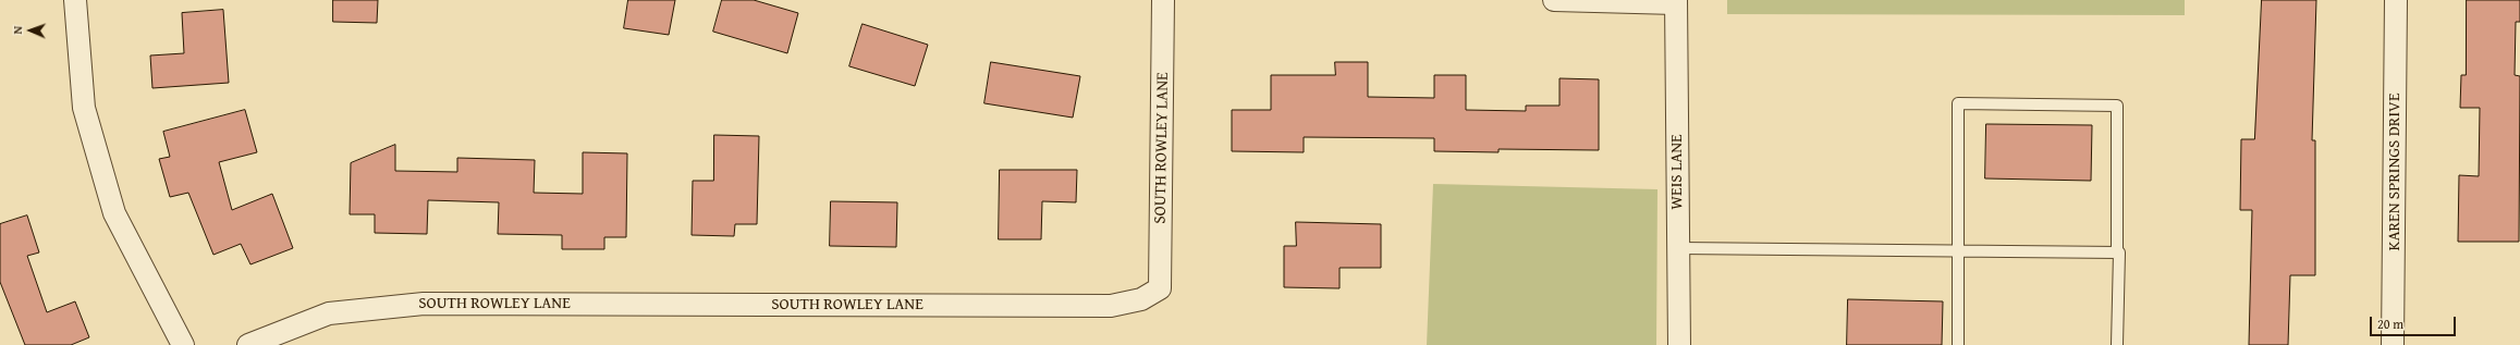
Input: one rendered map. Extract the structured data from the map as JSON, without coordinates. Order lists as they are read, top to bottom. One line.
{"streets":{"street":["SOUTH ROWLEY LANE","WEIS LANE","KAREN SPRINGS DRIVE"]},"scale_bar":"20 m","north":"left"}
